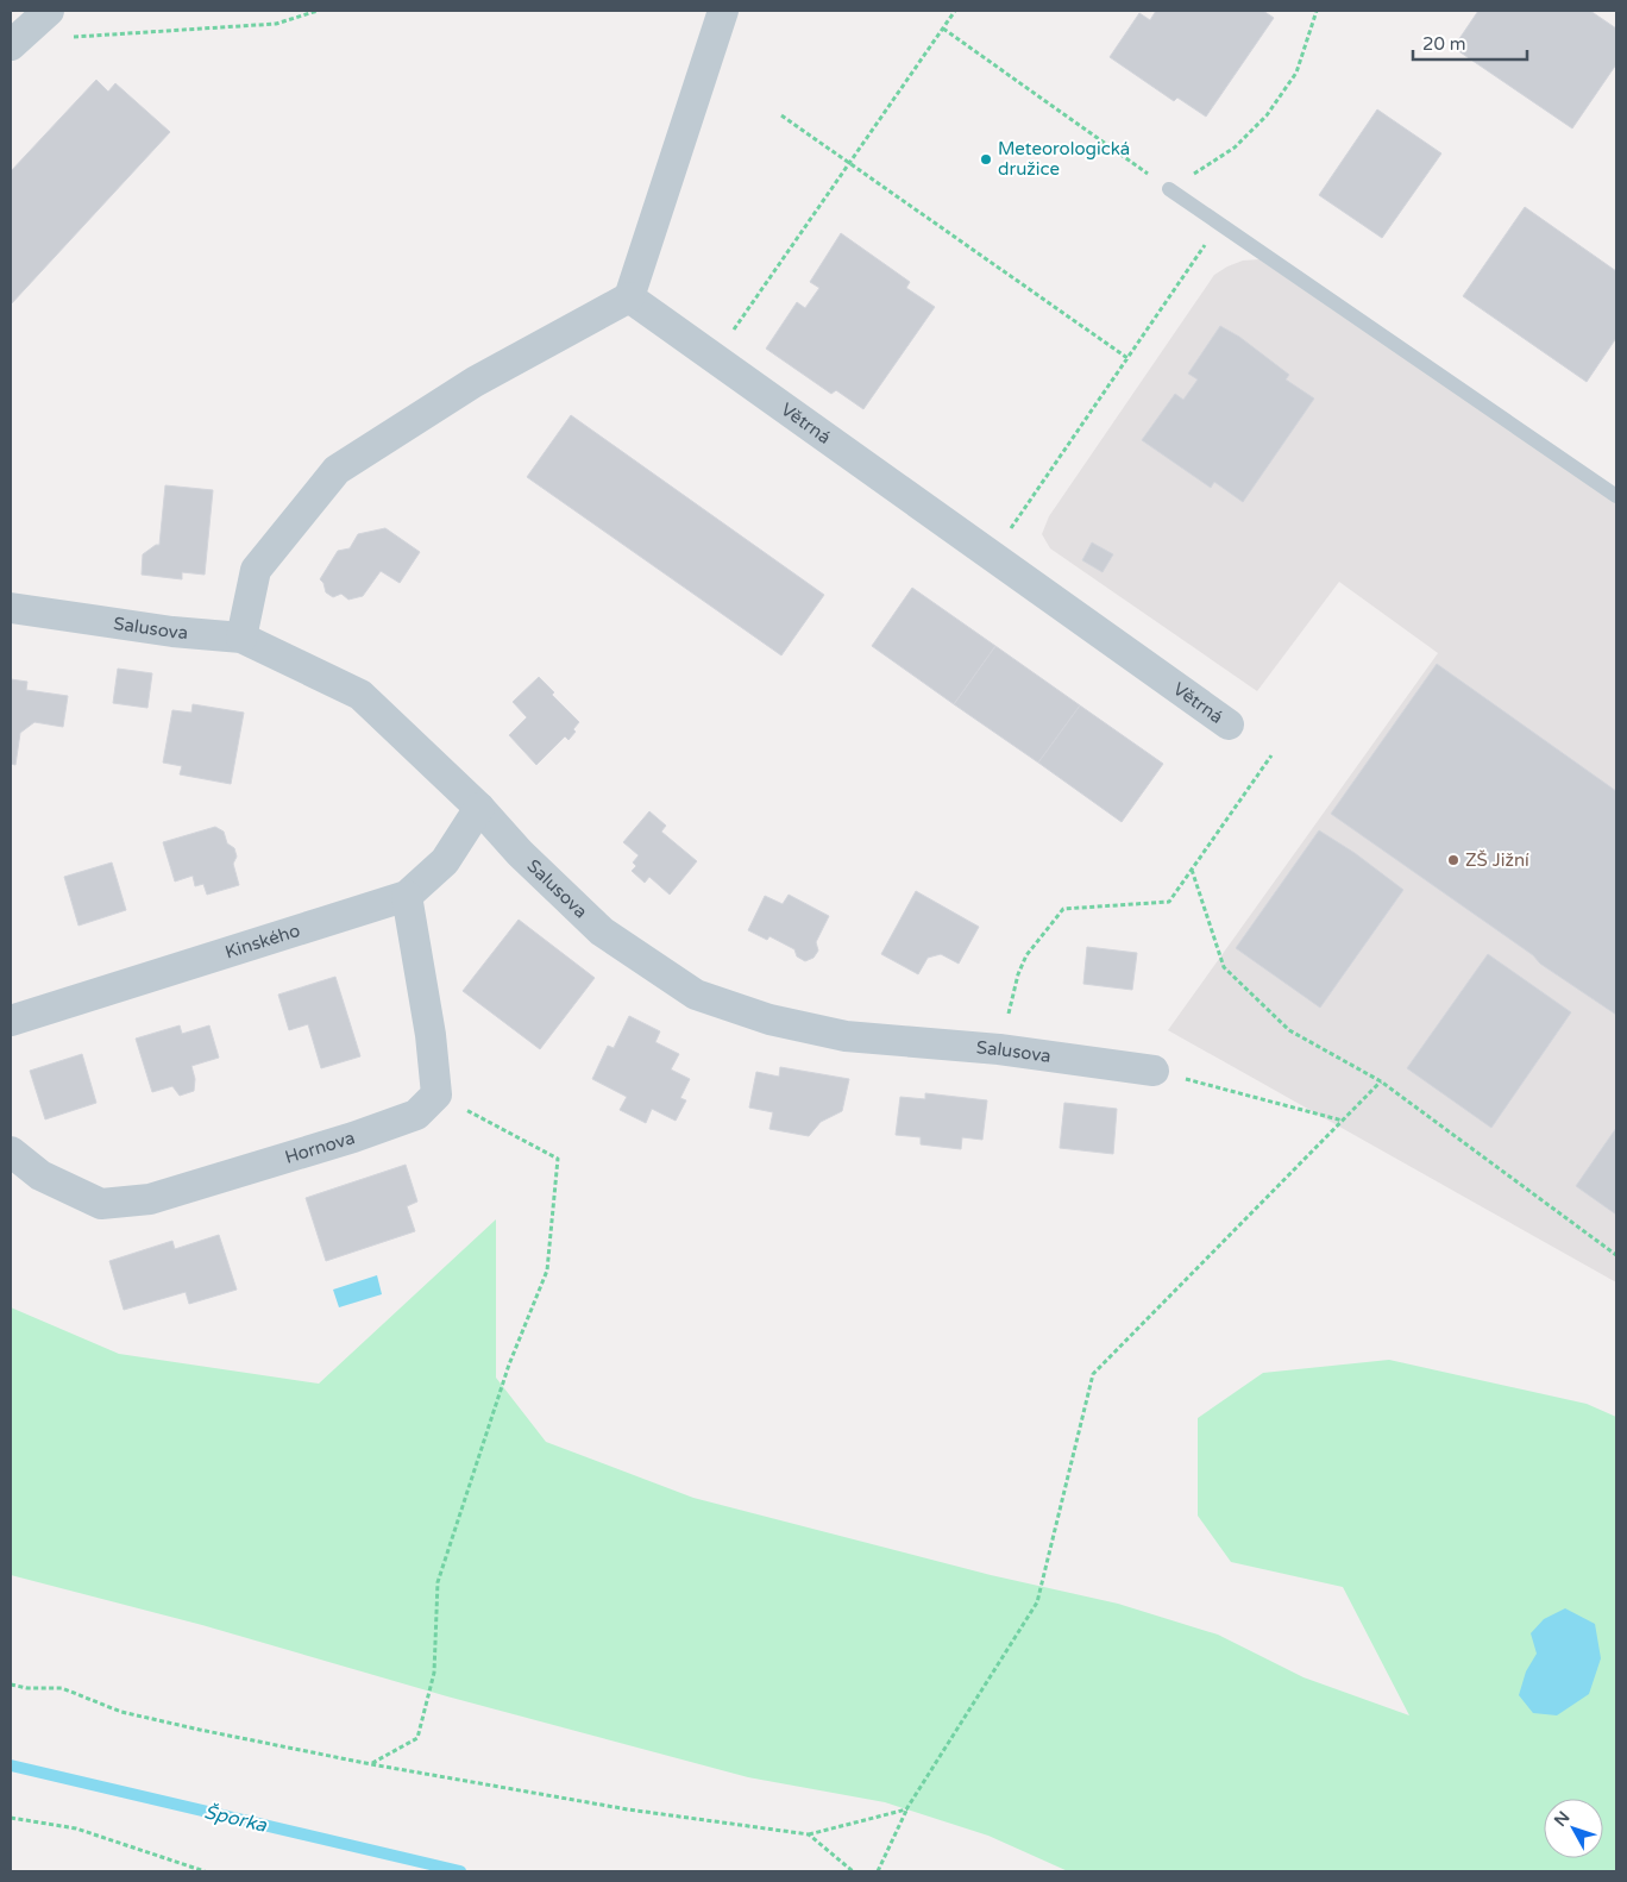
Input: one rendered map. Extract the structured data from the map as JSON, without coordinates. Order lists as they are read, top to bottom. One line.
{"streets":{"street":["Větrná","Salusova","Kinského","Hornova"]},"crossings":[["Salusova","Kinského"]],"water":["Šporka"],"places":["Meteorologická družice","ZŠ Jižní"],"scale_bar":"20 m","north":"top left"}
